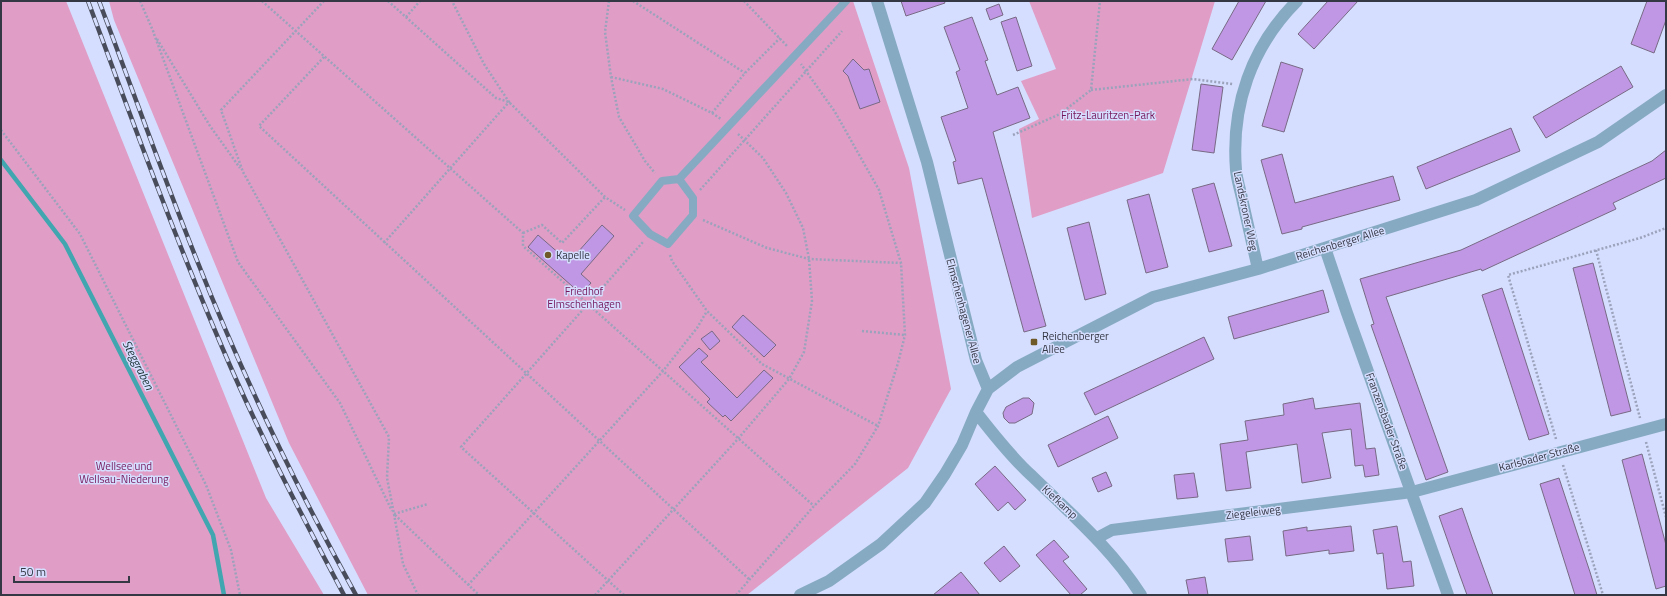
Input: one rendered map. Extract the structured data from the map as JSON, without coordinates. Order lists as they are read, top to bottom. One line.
{"streets":{"street":["Landskroner Weg","Reichenberger Allee","Elmschenhagener Allee","Franzensbader Straße","Karlsbader Straße","Kiefkamp","Ziegeleiweg"]},"crossings":[["Landskroner Weg","Reichenberger Allee"],["Reichenberger Allee","Elmschenhagener Allee"],["Reichenberger Allee","Franzensbader Straße"],["Franzensbader Straße","Karlsbader Straße"],["Franzensbader Straße","Ziegeleiweg"],["Karlsbader Straße","Ziegeleiweg"],["Kiefkamp","Ziegeleiweg"]],"water":["Steggraben"],"parks":["Fritz-Lauritzen-Park","Friedhof Elmschenhagen","Wellsee und Wellsau-Niederung"],"places":{"other":["Kapelle"],"transit":["Reichenberger Allee"]},"scale_bar":"50 m"}
